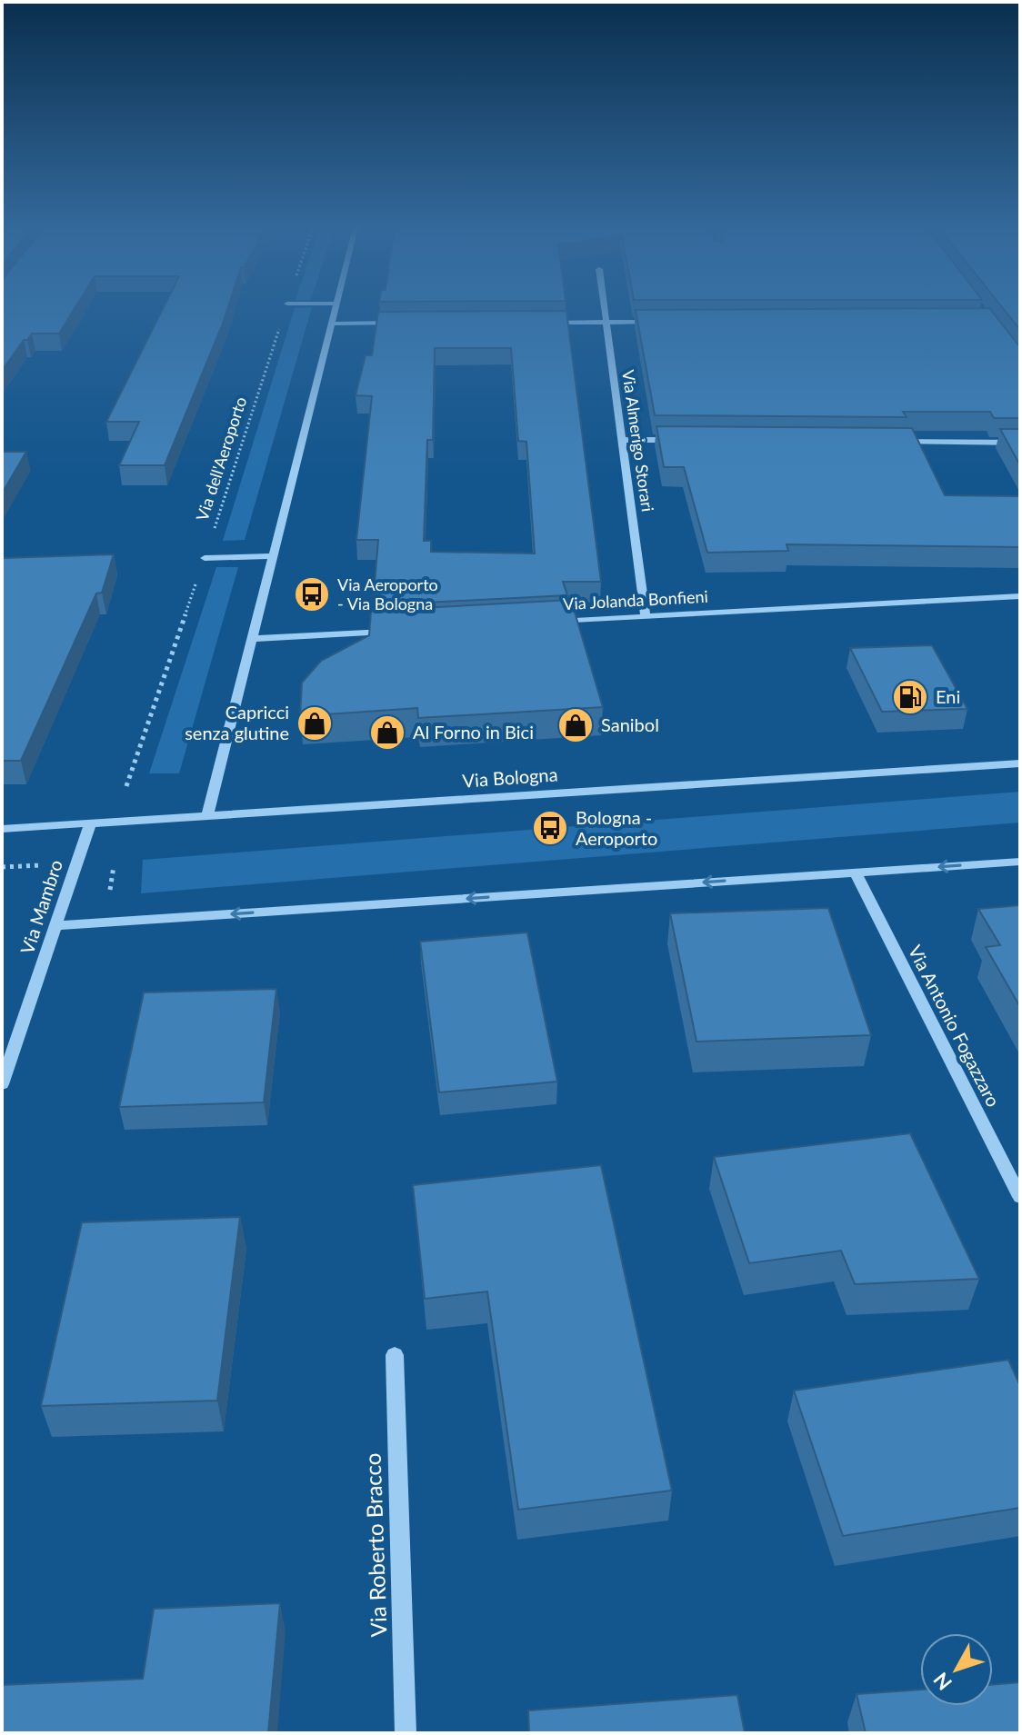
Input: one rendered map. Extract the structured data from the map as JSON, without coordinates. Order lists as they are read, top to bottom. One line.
{"streets":{"street":["Via Almerigo Storari","Via Jolanda Bonfieni","Via Bologna","Via Mambro","Via Antonio Fogazzaro","Via Roberto Bracco"],"path":["Via dell'Aeroporto"]},"crossings":[["Via Almerigo Storari","Via Jolanda Bonfieni"],["Via Bologna","Via Mambro"]],"places":{"bus stop":["Via Aeroporto - Via Bologna","Bologna - Aeroporto"],"fuel station":["Eni"],"shop":["Capricci senza glutine","Sanibol","Al Forno in Bici"]},"north":"bottom left"}
